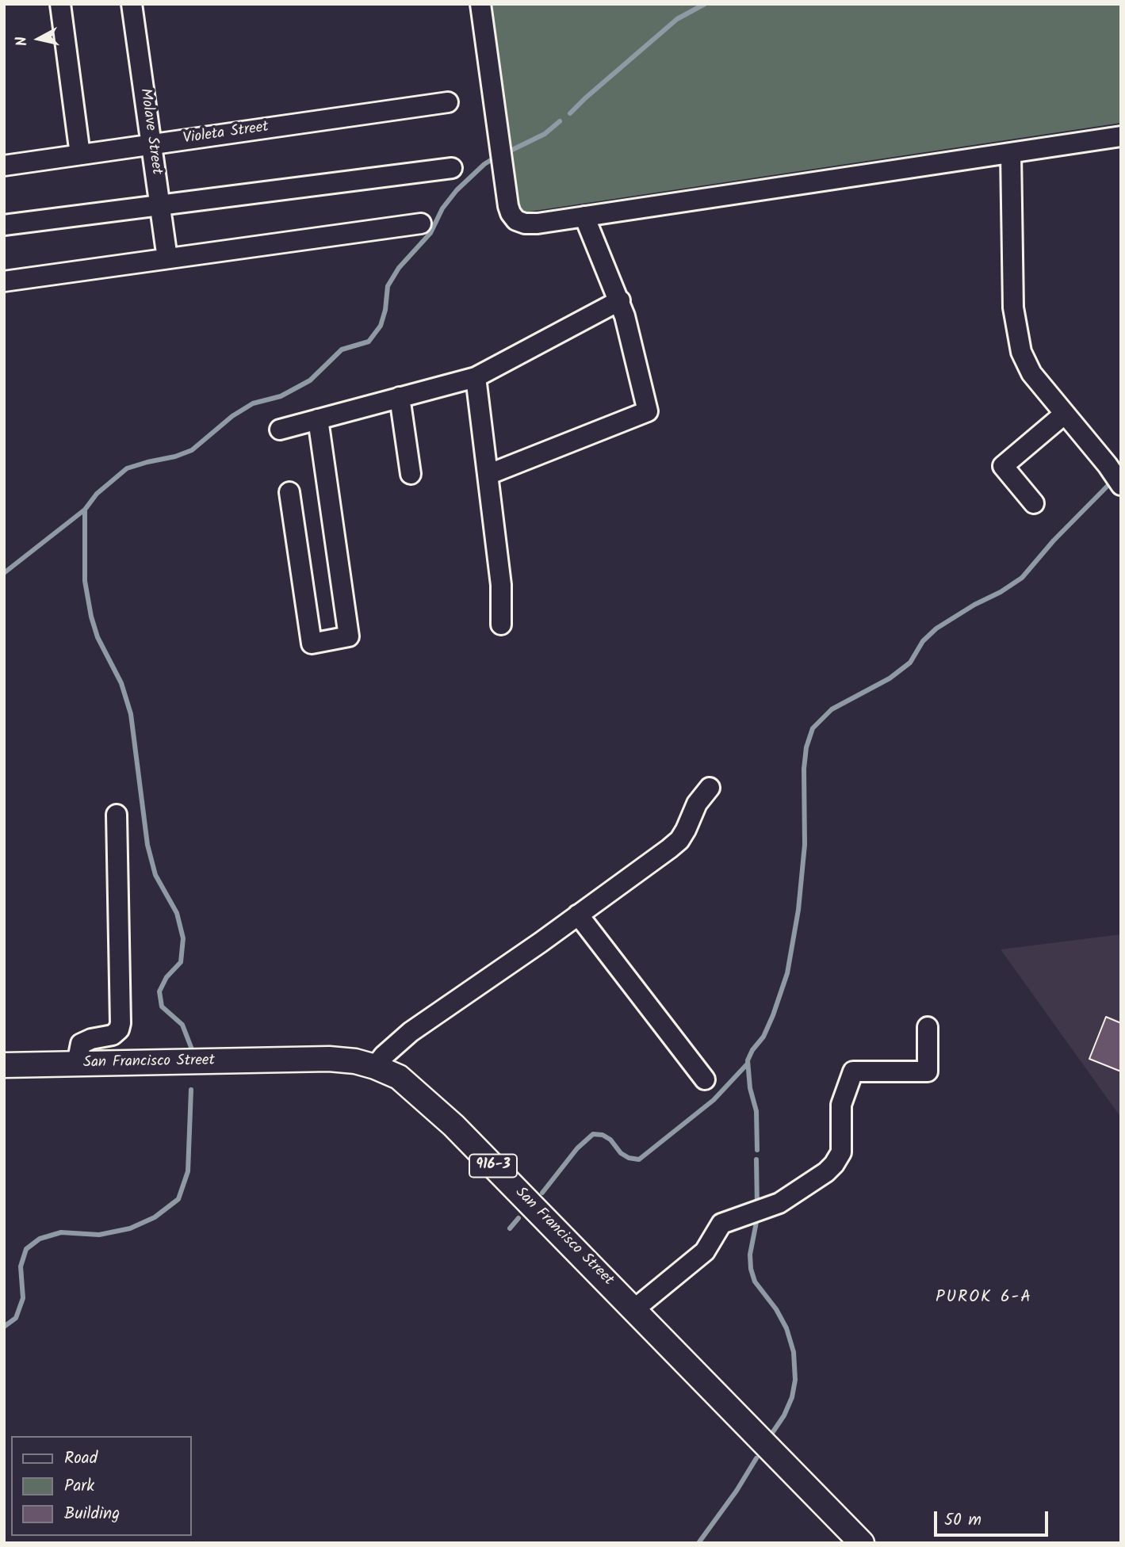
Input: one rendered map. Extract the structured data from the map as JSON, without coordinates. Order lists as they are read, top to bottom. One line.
{"streets":{"main road":["San Francisco Street","916-3"],"street":["Molave Street","Violeta Street"]},"crossings":[["Molave Street","Violeta Street"]],"districts":["PUROK 6-A"],"legend":["Road","Park","Building"],"scale_bar":"50 m","north":"left"}
